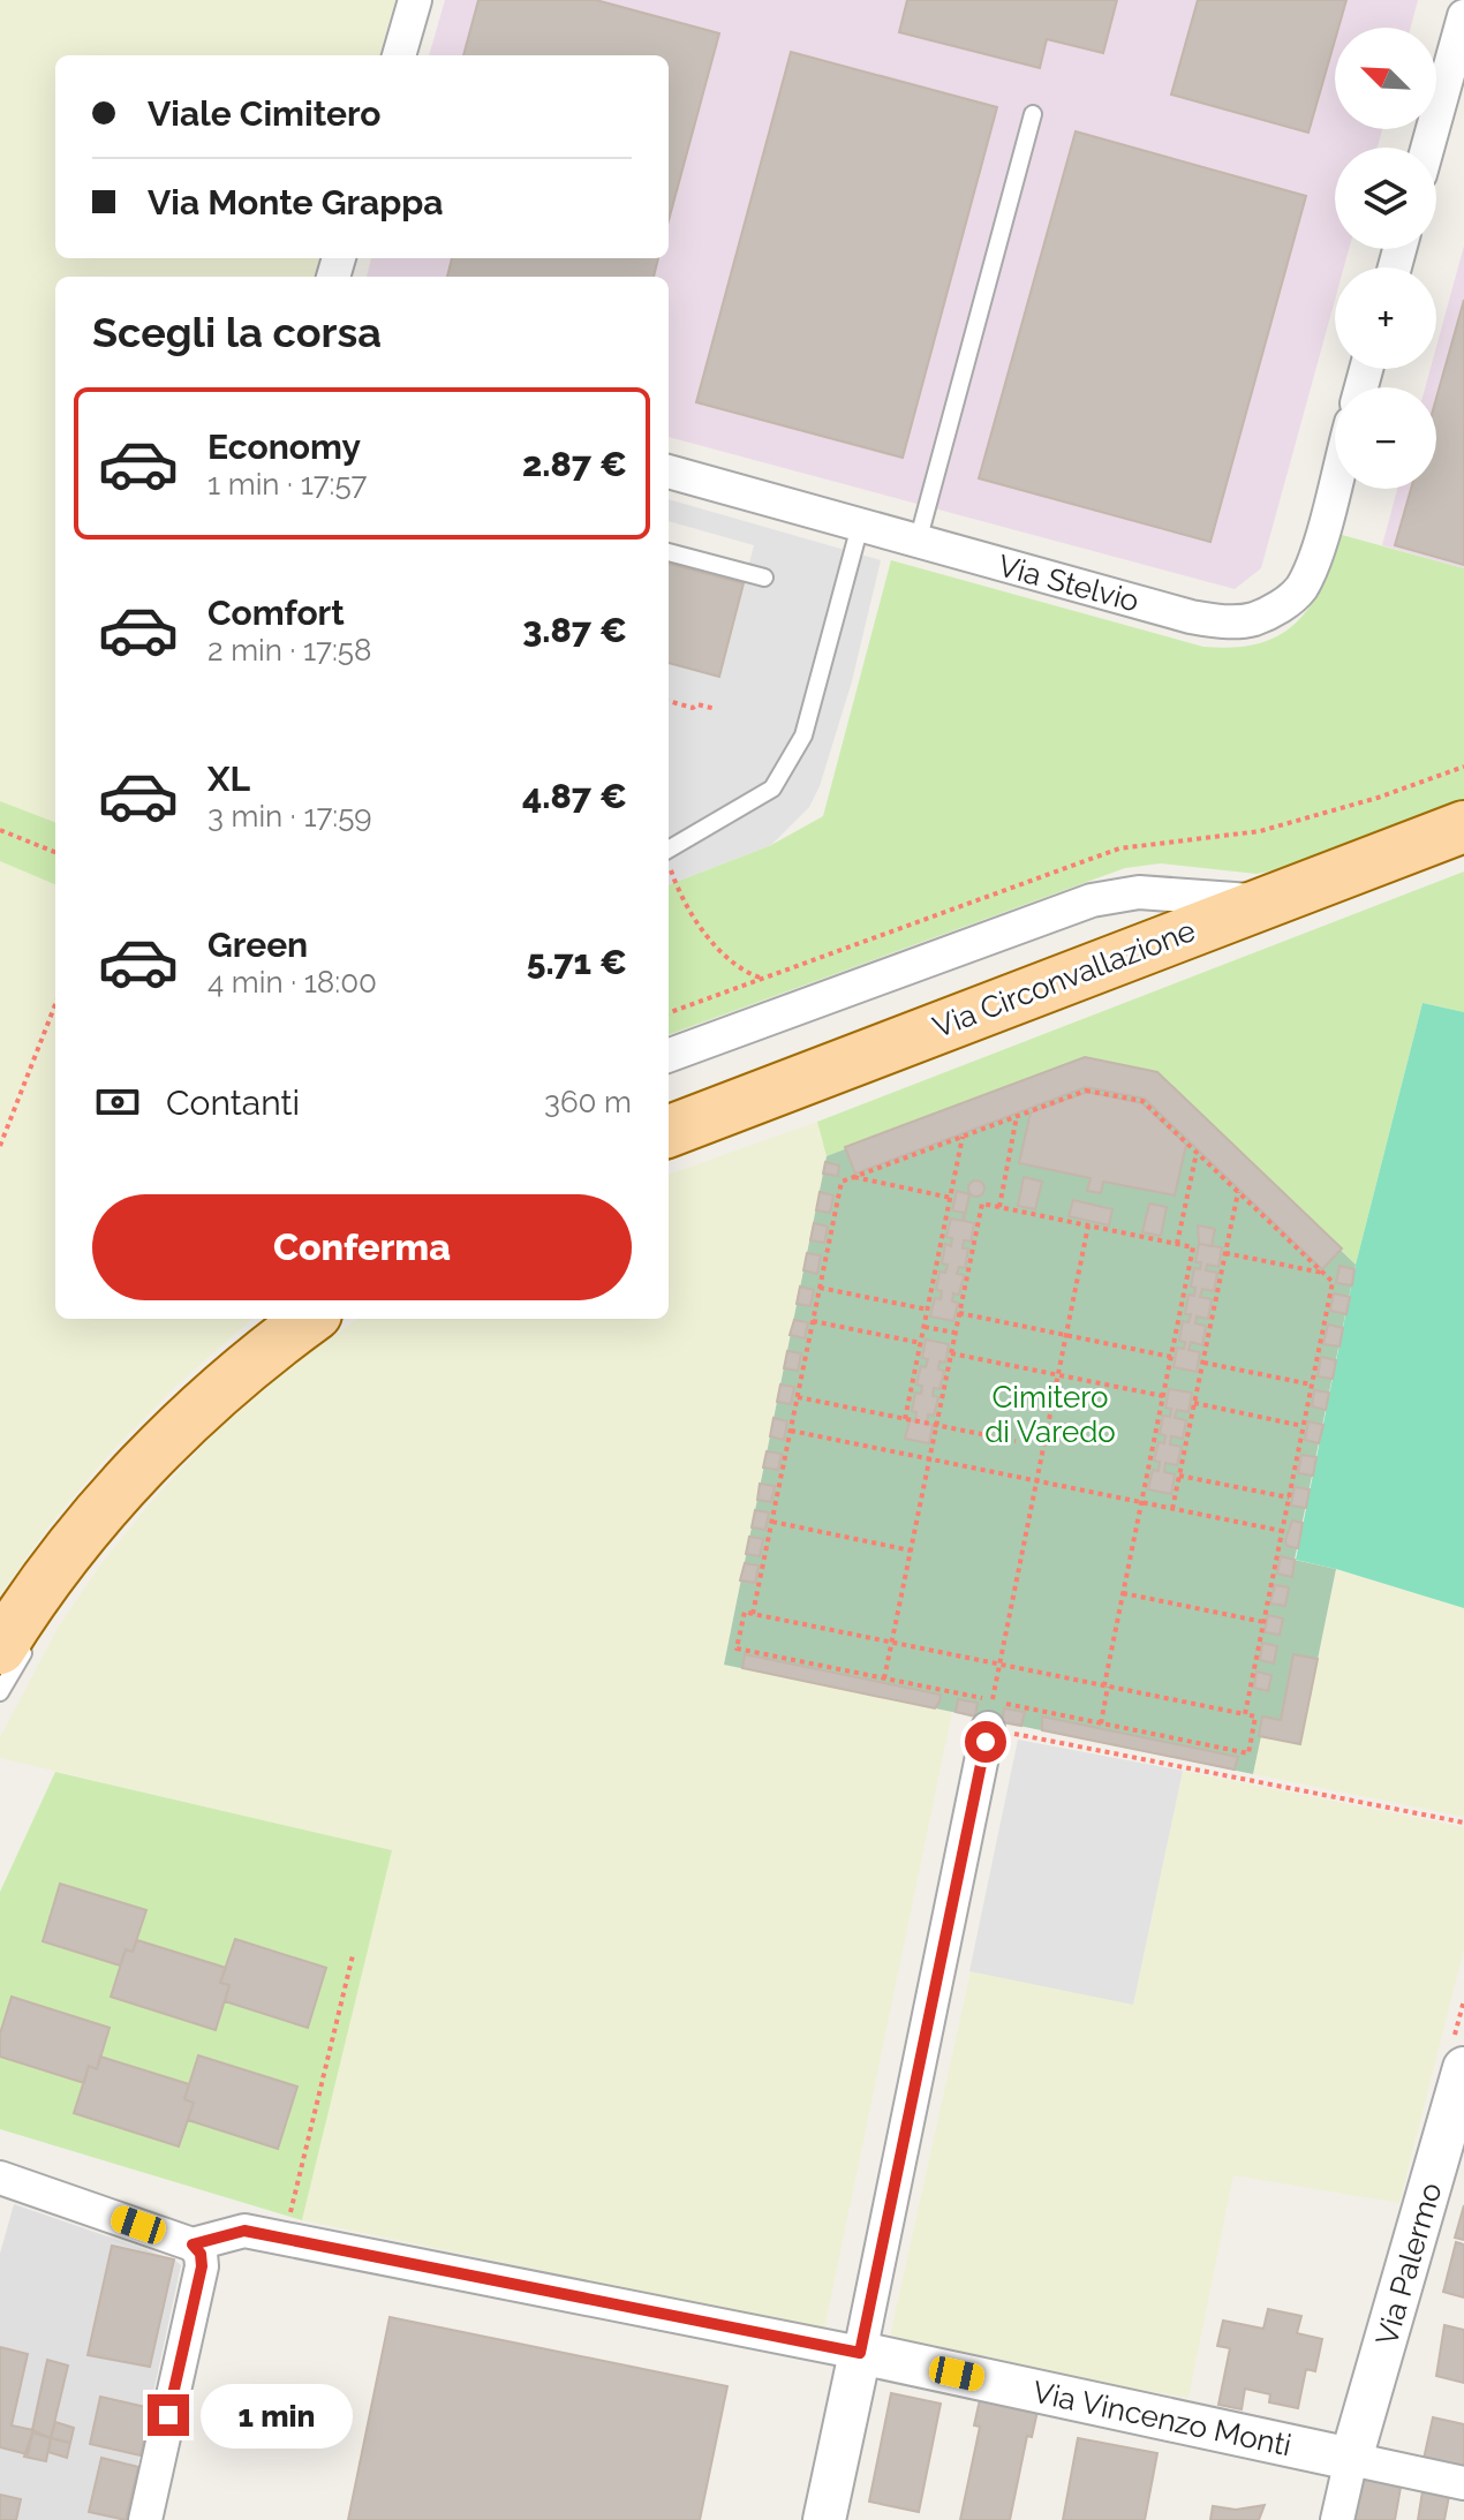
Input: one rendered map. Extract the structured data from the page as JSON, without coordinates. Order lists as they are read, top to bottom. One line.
{"streets":{"main road":["Via Circonvallazione"],"street":["Via Stelvio","Via Palermo","Via Vincenzo Monti"]},"crossings":[["Via Palermo","Via Vincenzo Monti"]],"parks":["Cimitero di Varedo"],"north":"top left","page":{"map_buttons":["+","−"],"banner":["Viale Cimitero","Via Monte Grappa"],"heading":"Scegli la corsa","list":[{"name":"Economy","note":"1 min · 17:57","value":"2.87 €"},{"name":"Comfort","note":"2 min · 17:58","value":"3.87 €"},{"name":"XL","note":"3 min · 17:59","value":"4.87 €"},{"name":"Green","note":"4 min · 18:00","value":"5.71 €"}],"pay":["Contanti","360 m"],"buttons":"Conferma","bubble":"1 min"}}
